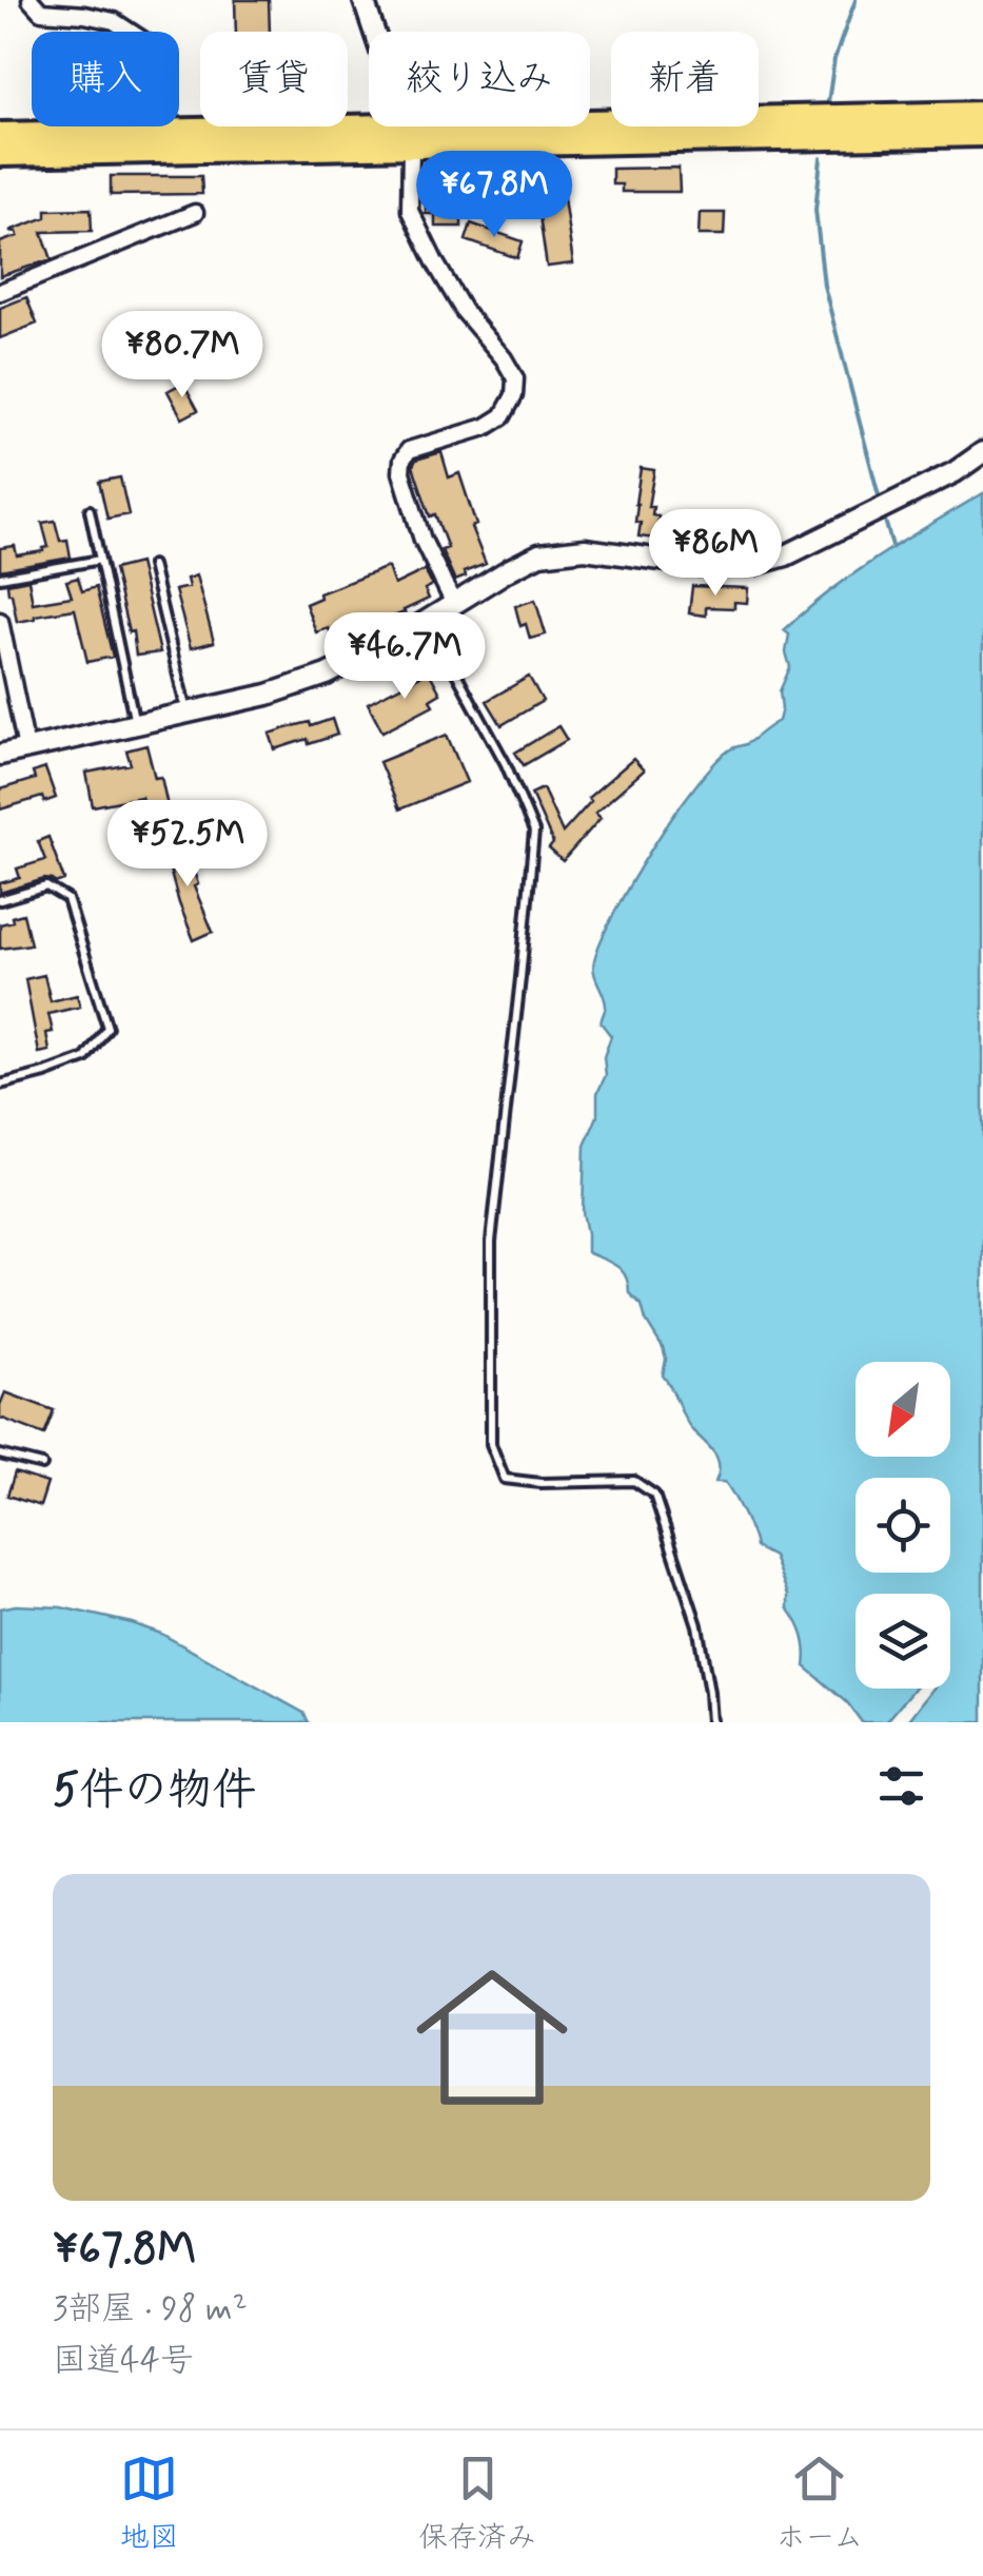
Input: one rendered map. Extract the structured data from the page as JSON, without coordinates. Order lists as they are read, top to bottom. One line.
{"north":"bottom left","page":{"chip":["購入","賃貸","絞り込み","新着"],"price":["¥67.8M","¥80.7M","¥86M","¥46.7M","¥52.5M"],"heading":"5件の物件","list":[{"name":"¥67.8M","note":"3部屋 · 98 m² · 国道44号"}],"tabs":["地図","保存済み","ホーム"]}}
